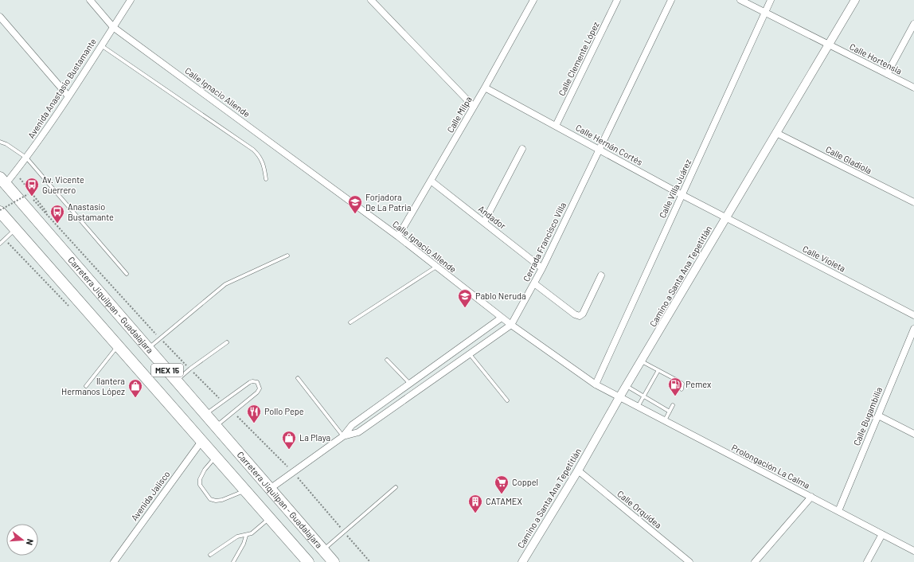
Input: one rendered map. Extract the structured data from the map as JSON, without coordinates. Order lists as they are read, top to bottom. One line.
{"streets":{"highway":["Carretera Jiquilpan - Guadalajara","MEX 15"],"street":["Calle Clemente López","Calle Hortensia","Avenida Anastasio Bustamante","Calle Ignacio Allende","Calle Milpa","Calle Hernán Cortés","Calle Gladiola","Calle Villa Juárez","Andador","Cerrada Francisco Villa","Calle Violeta","Camino a Santa Ana Tepetitlán","Calle Bugambilia","Prolongación La Calma","Avenida Jalisco","Calle Orquídea"]},"crossings":[["Calle Clemente López","Calle Hernán Cortés"],["Calle Hortensia","Calle Villa Juárez"],["Calle Hortensia","Camino a Santa Ana Tepetitlán"],["Avenida Anastasio Bustamante","Calle Ignacio Allende"],["Avenida Anastasio Bustamante","Carretera Jiquilpan - Guadalajara"],["Calle Ignacio Allende","Calle Milpa"],["Calle Ignacio Allende","Calle Villa Juárez"],["Calle Ignacio Allende","Cerrada Francisco Villa"],["Calle Ignacio Allende","Camino a Santa Ana Tepetitlán"],["Calle Ignacio Allende","Prolongación La Calma"],["Calle Milpa","Calle Hernán Cortés"],["Calle Milpa","Andador"],["Calle Hernán Cortés","Calle Villa Juárez"],["Calle Hernán Cortés","Cerrada Francisco Villa"],["Calle Hernán Cortés","Calle Violeta"],["Calle Hernán Cortés","Camino a Santa Ana Tepetitlán"],["Calle Gladiola","Camino a Santa Ana Tepetitlán"],["Andador","Cerrada Francisco Villa"],["Cerrada Francisco Villa","Carretera Jiquilpan - Guadalajara"],["Calle Violeta","Camino a Santa Ana Tepetitlán"],["Camino a Santa Ana Tepetitlán","Prolongación La Calma"],["Camino a Santa Ana Tepetitlán","Calle Orquídea"],["MEX 15","Avenida Jalisco"],["Calle Bugambilia","Prolongación La Calma"]],"places":{"bus stop":["Av. Vicente Guerrero","Anastasio Bustamante"],"school or university":["Forjadora De La Patria","Pablo Neruda"],"fuel station":["Pemex"],"shop":["llantera Hermanos López","La Playa"],"restaurant":["Pollo Pepe"],"supermarket":["Coppel"],"building":["CATAMEX"]},"north":"right"}
